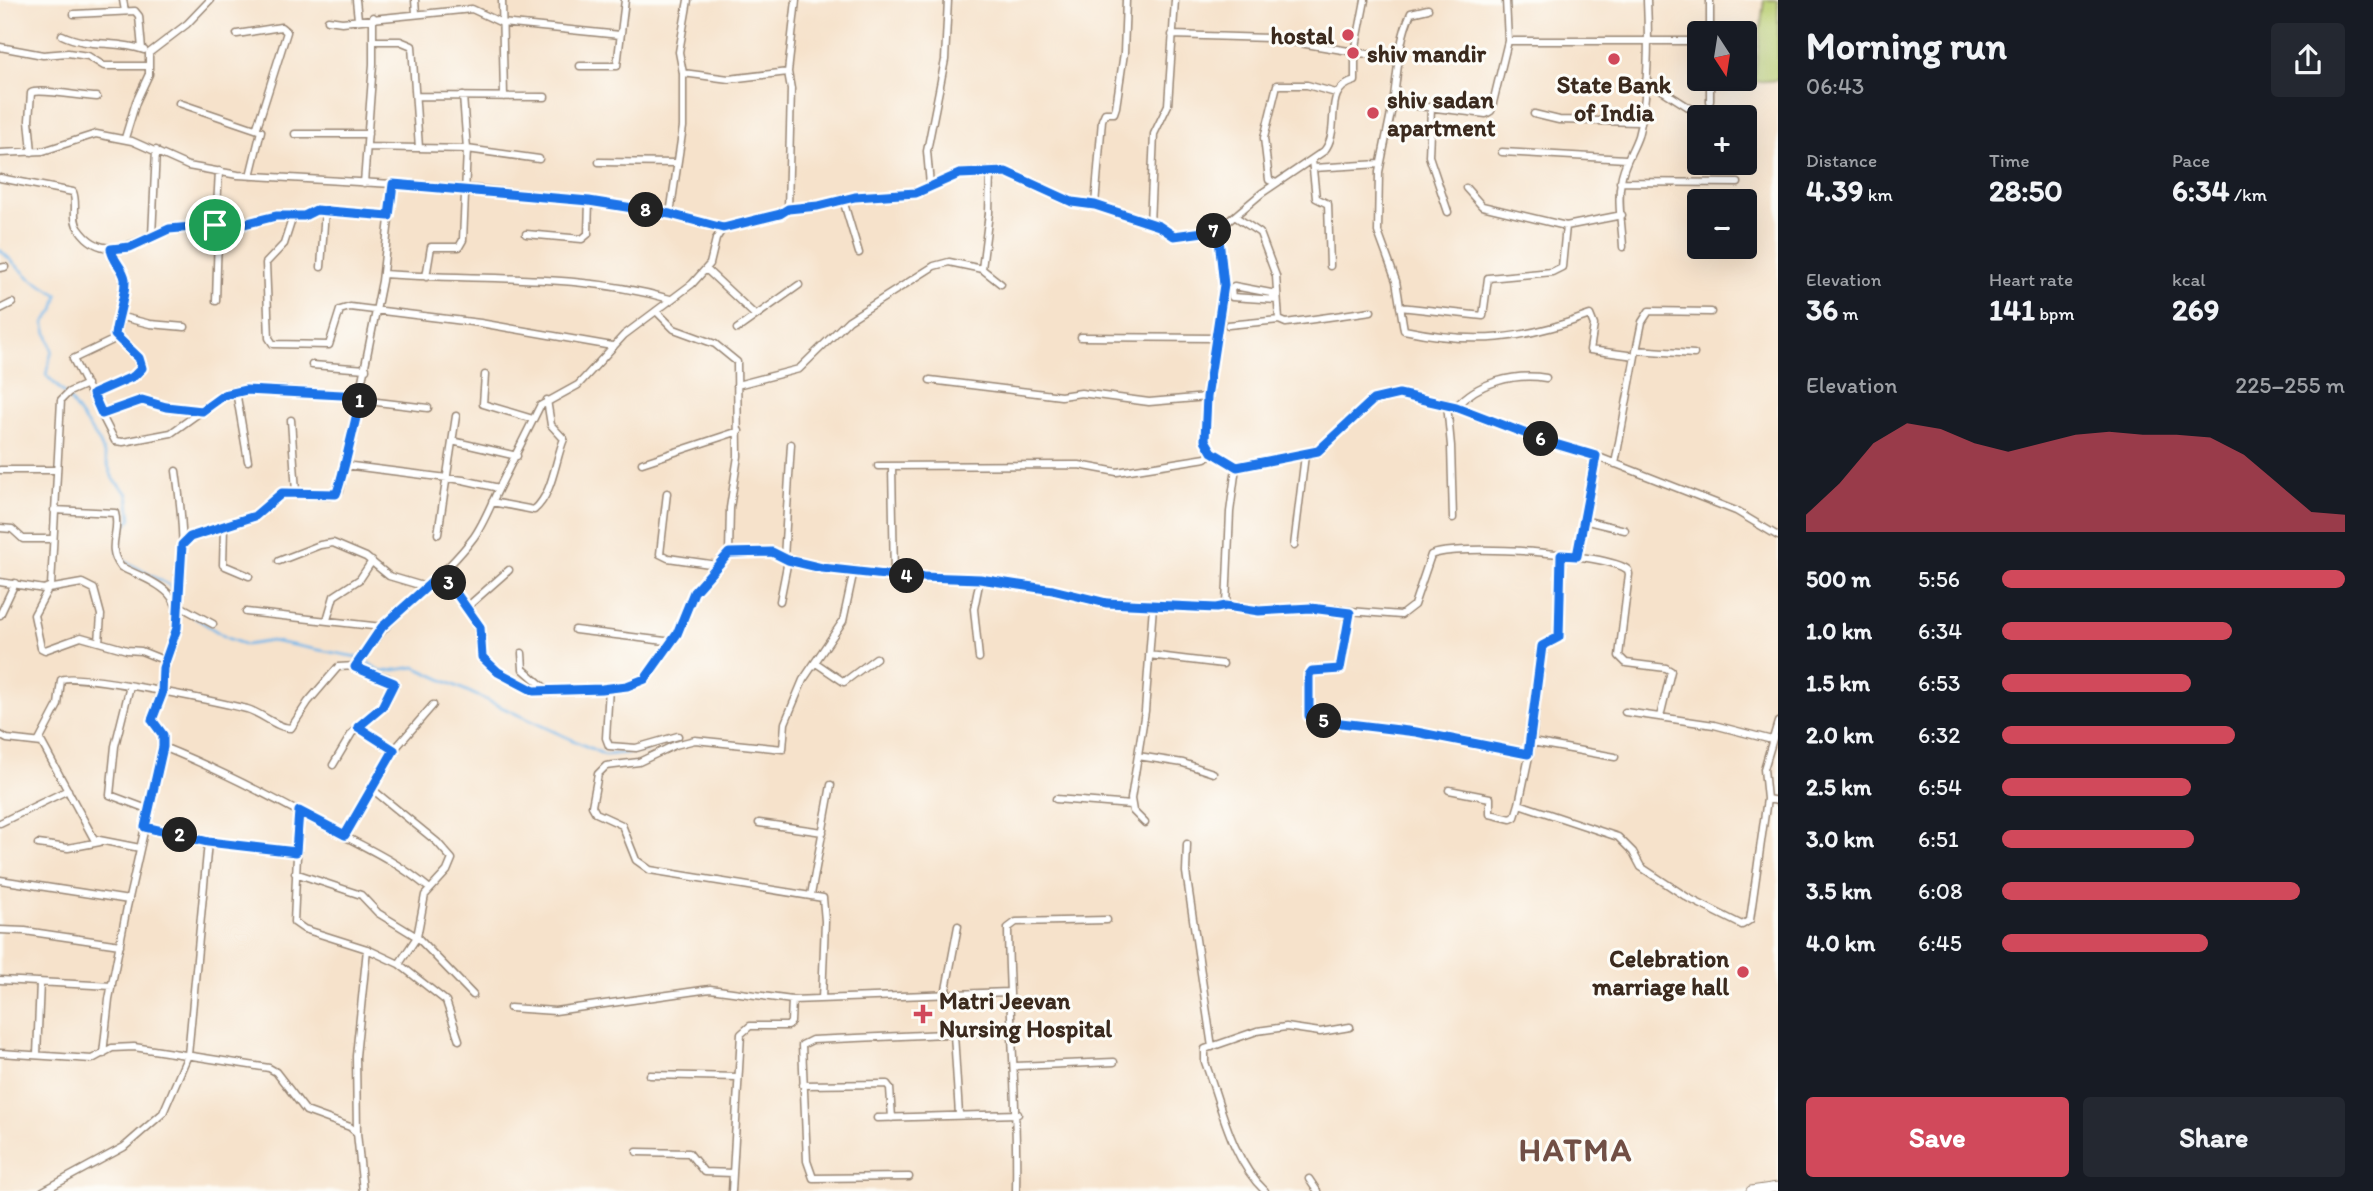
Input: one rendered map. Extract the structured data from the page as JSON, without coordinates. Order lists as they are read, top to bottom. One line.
{"districts":["HATMA"],"places":{"other":["hostal","shiv mandir","State Bank of India","shiv sadan apartment","Celebration marriage hall"],"health":["Matri Jeevan Nursing Hospital"]},"north":"bottom","page":{"heading":["Morning run","06:43"],"map_buttons":["+","−"],"stats":[["Distance","4.39 km"],["Time","28:50"],["Pace","6:34 /km"],["Elevation","36 m"],["Heart rate","141 bpm"],["kcal","269"]],"pins":["8","7","1","6","4","3","5","2"],"chart":["Elevation","225–255 m"],"list":[{"name":"500 m","note":"5:56"},{"name":"1.0 km","note":"6:34"},{"name":"1.5 km","note":"6:53"},{"name":"2.0 km","note":"6:32"},{"name":"2.5 km","note":"6:54"},{"name":"3.0 km","note":"6:51"},{"name":"3.5 km","note":"6:08"},{"name":"4.0 km","note":"6:45"}],"buttons":["Save","Share"]}}
